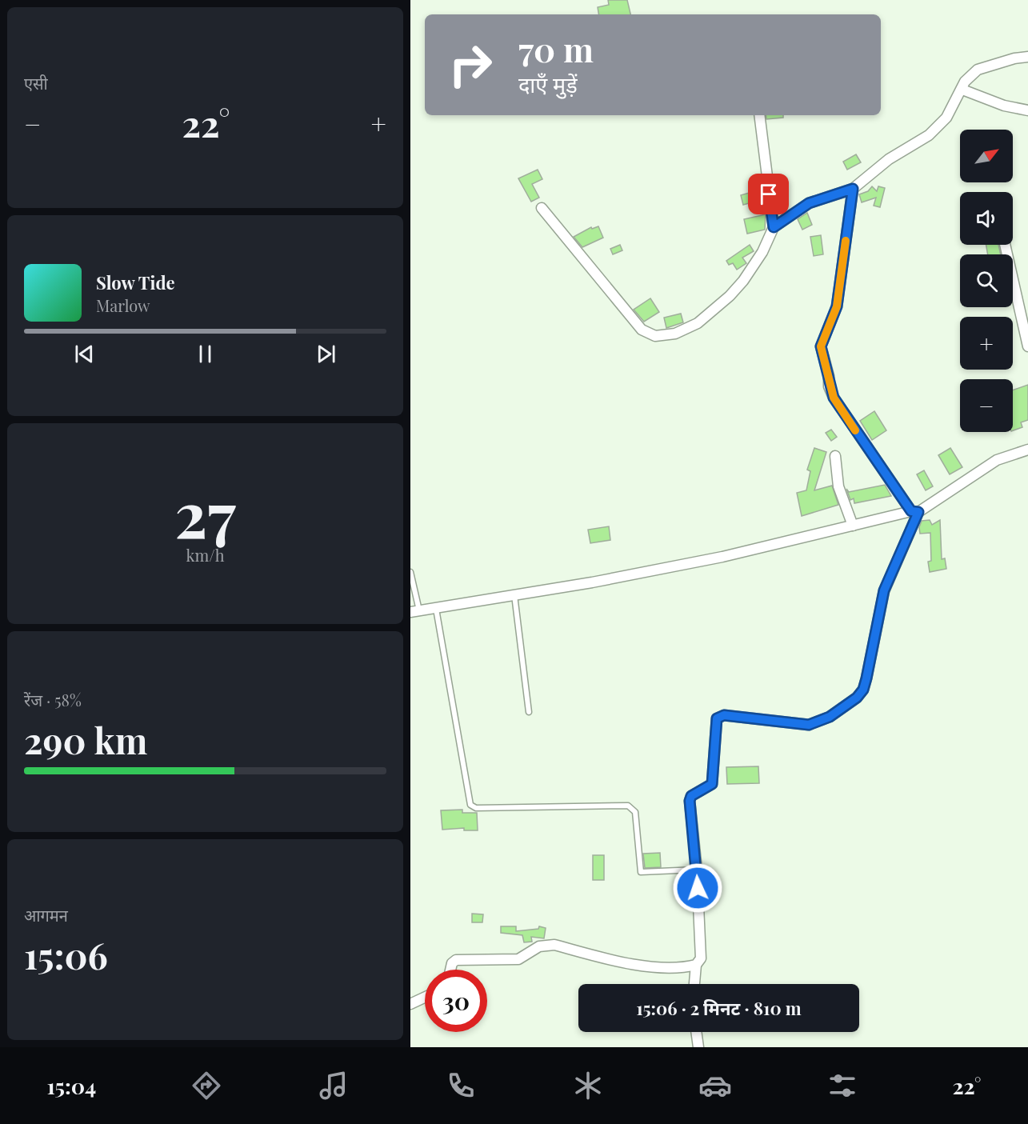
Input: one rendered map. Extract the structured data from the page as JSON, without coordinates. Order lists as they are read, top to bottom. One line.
{"north":"top right","page":{"tile":["एसी",["27","km/h"],["रेंज · 58%","290 km"],["आगमन","15:06"]],"turn":["70 m","दाएँ मुड़ें"],"heat":["−","22°","+"],"map_buttons":["+","−"],"song":["Slow Tide","Marlow"],"limit":"30","trip":"15:06 · 2 मिनट · 810 m","tabs":["15:04","22°"]}}
